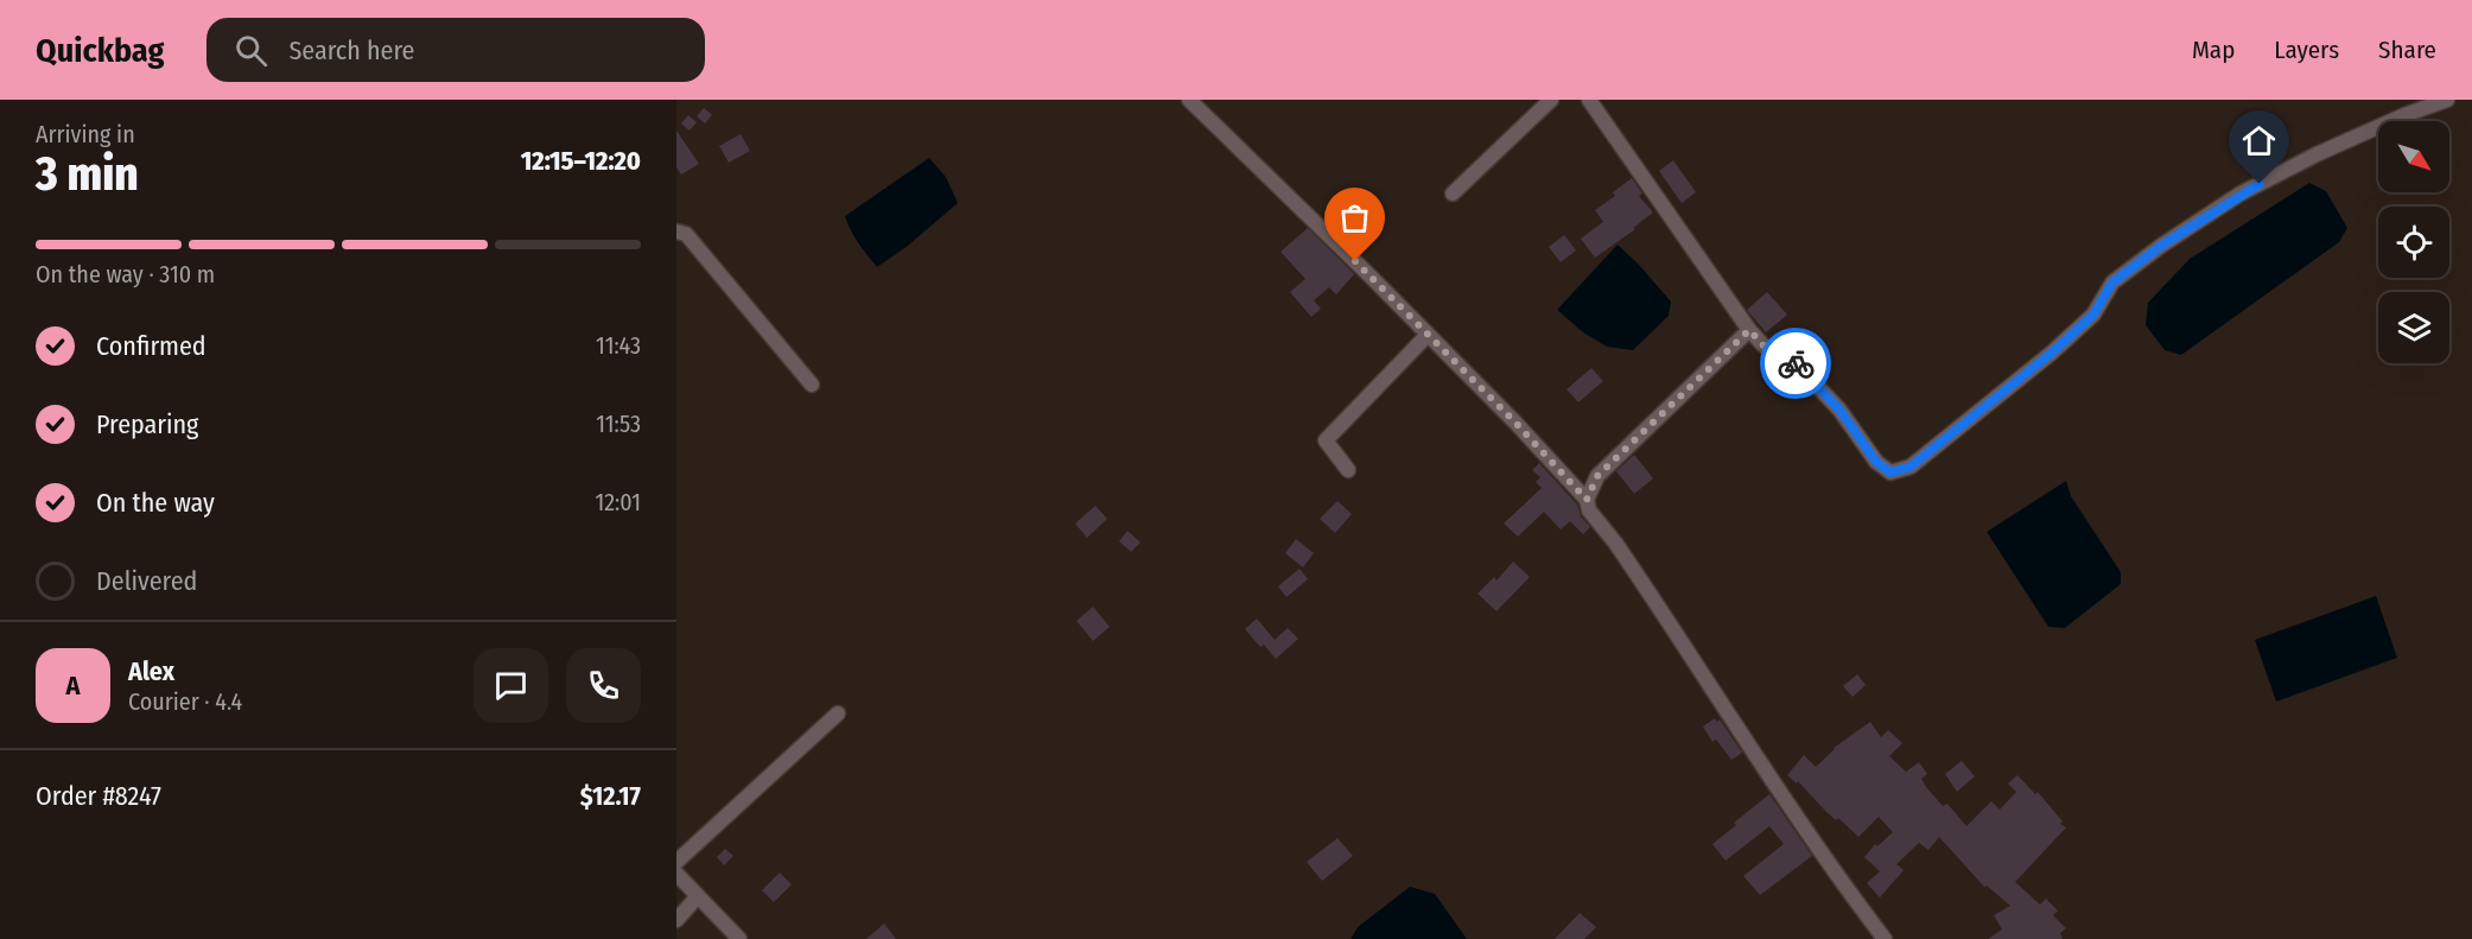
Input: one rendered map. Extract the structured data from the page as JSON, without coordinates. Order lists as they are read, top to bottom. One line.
{"north":"bottom right","page":{"header":"Quickbag","search":"Search here","nav":["Map","Layers","Share"],"heading":["3 min","Arriving in","12:15–12:20"],"panel":["Alex","Courier · 4.4","Order #8247","$12.17"],"bar":"On the way · 310 m","list":[["Confirmed","11:43"],["Preparing","11:53"],["On the way","12:01"],"Delivered"],"round":"A"}}
